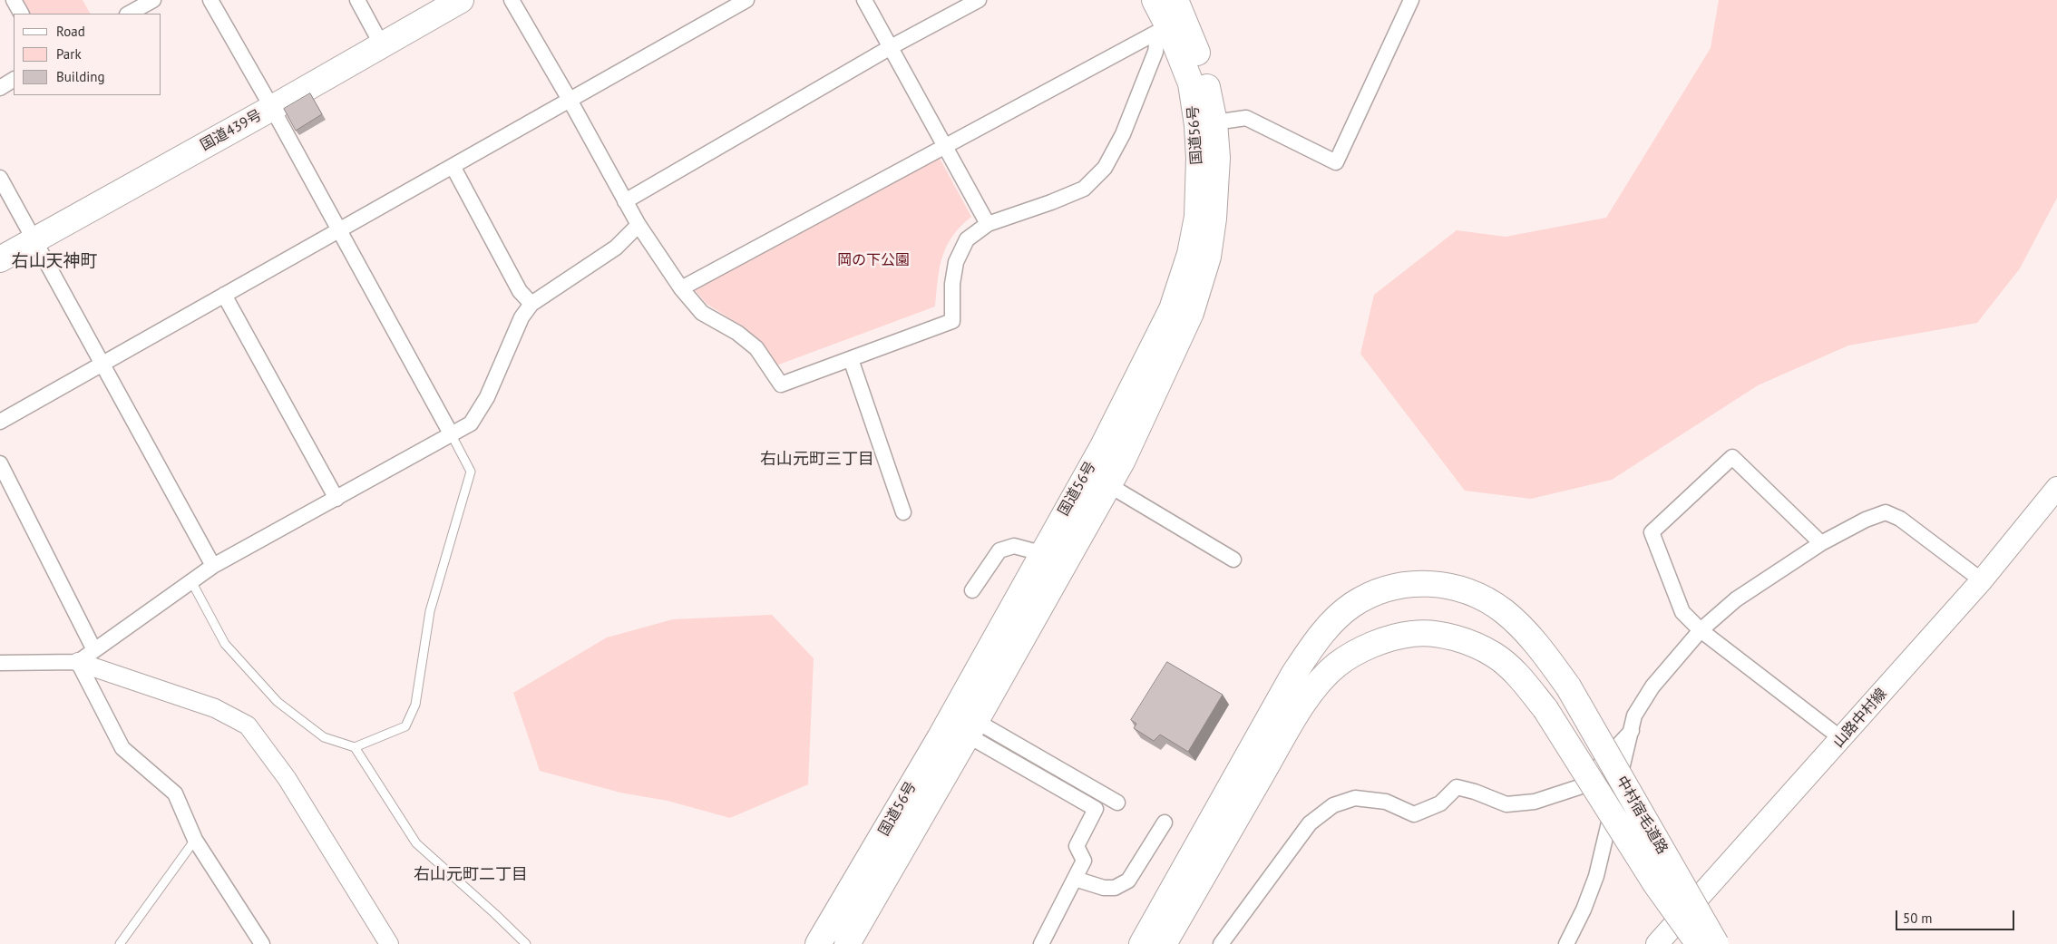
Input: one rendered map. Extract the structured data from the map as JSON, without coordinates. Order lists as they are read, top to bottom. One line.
{"streets":{"highway":["国道439号","国道56号","中村宿毛道路"],"main road":["山路中村線"]},"districts":["右山天神町","右山元町三丁目","右山元町二丁目"],"parks":["岡の下公園"],"legend":["Road","Park","Building"],"scale_bar":"50 m"}
